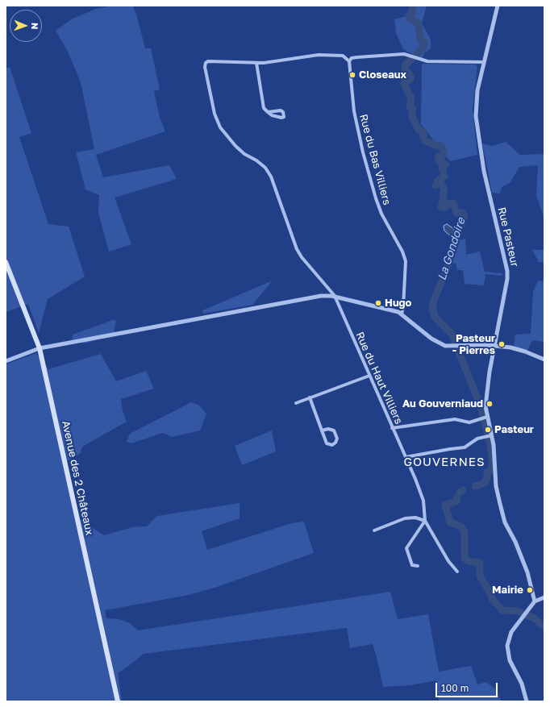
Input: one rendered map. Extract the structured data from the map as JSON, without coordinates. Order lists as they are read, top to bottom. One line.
{"streets":{"main road":["Avenue des 2 Châteaux"],"street":["Rue du Bas Villiers","Rue Pasteur","Rue du Haut Villiers"]},"districts":["GOUVERNES"],"water":["La Gondoire"],"places":["Closeaux","Hugo","Pasteur - Pierres","Au Gouverniaud","Pasteur","Mairie"],"scale_bar":"100 m","north":"right"}
